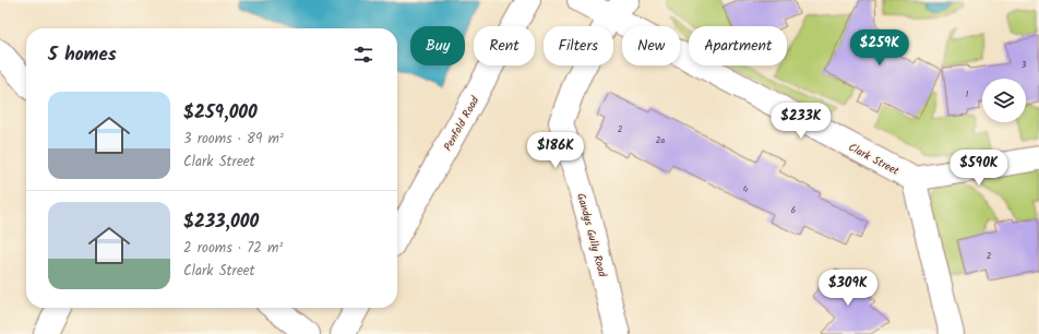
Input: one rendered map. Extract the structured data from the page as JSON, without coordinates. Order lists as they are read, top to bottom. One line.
{"streets":{"street":["Penfold Road","Clark Street","Gandys Gully Road"]},"crossings":[["Clark Street","Gandys Gully Road"]],"house_numbers":["3","1","2","2a","4","6","2"],"page":{"chip":["Buy","Rent","Filters","New","Apartment"],"heading":"5 homes","price":["$259K","$233K","$186K","$590K","$309K"],"list":[{"name":"$259,000","note":"3 rooms · 89 m² · Clark Street"},{"name":"$233,000","note":"2 rooms · 72 m² · Clark Street"}]}}
